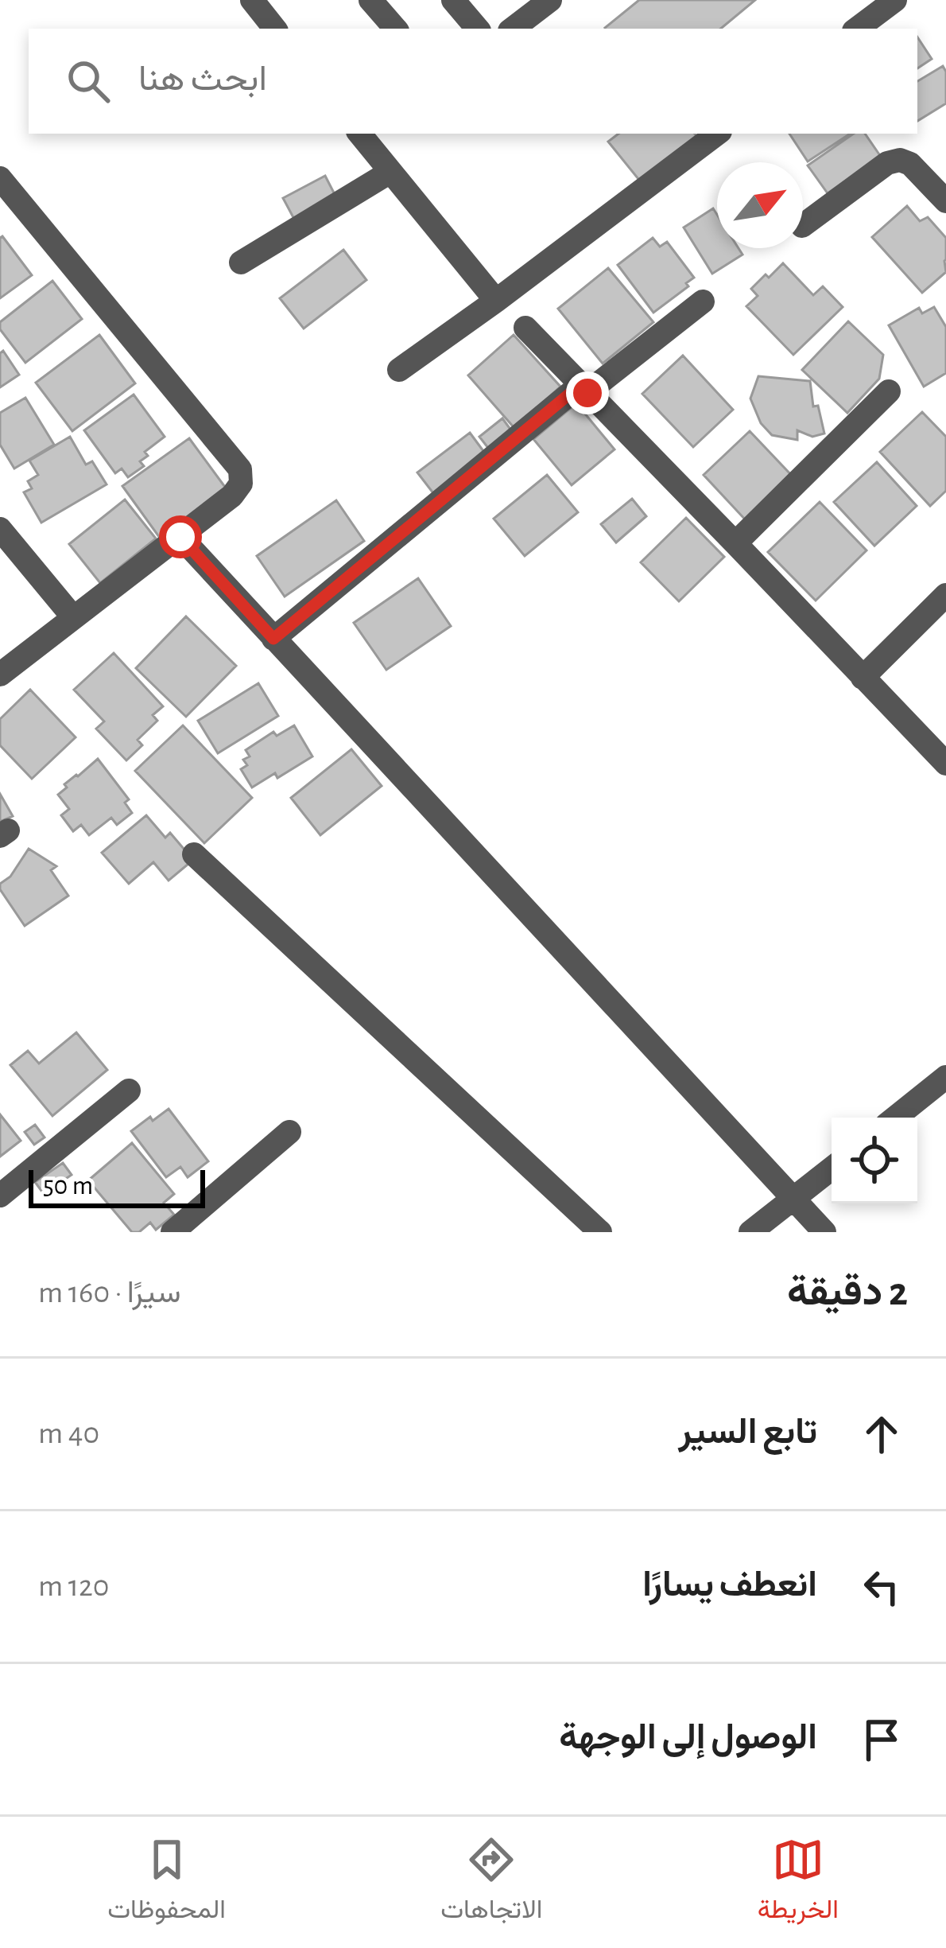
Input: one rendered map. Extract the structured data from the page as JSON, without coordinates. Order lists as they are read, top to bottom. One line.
{"scale_bar":"50 m","north":"top right","page":{"search":"ابحث هنا","scale":"50 m","heading":["2 دقيقة","سيرًا · 160 m"],"list":[["تابع السير","40 m"],["انعطف يسارًا","120 m"],"الوصول إلى الوجهة"],"nav":["الخريطة","الاتجاهات","المحفوظات"]}}
